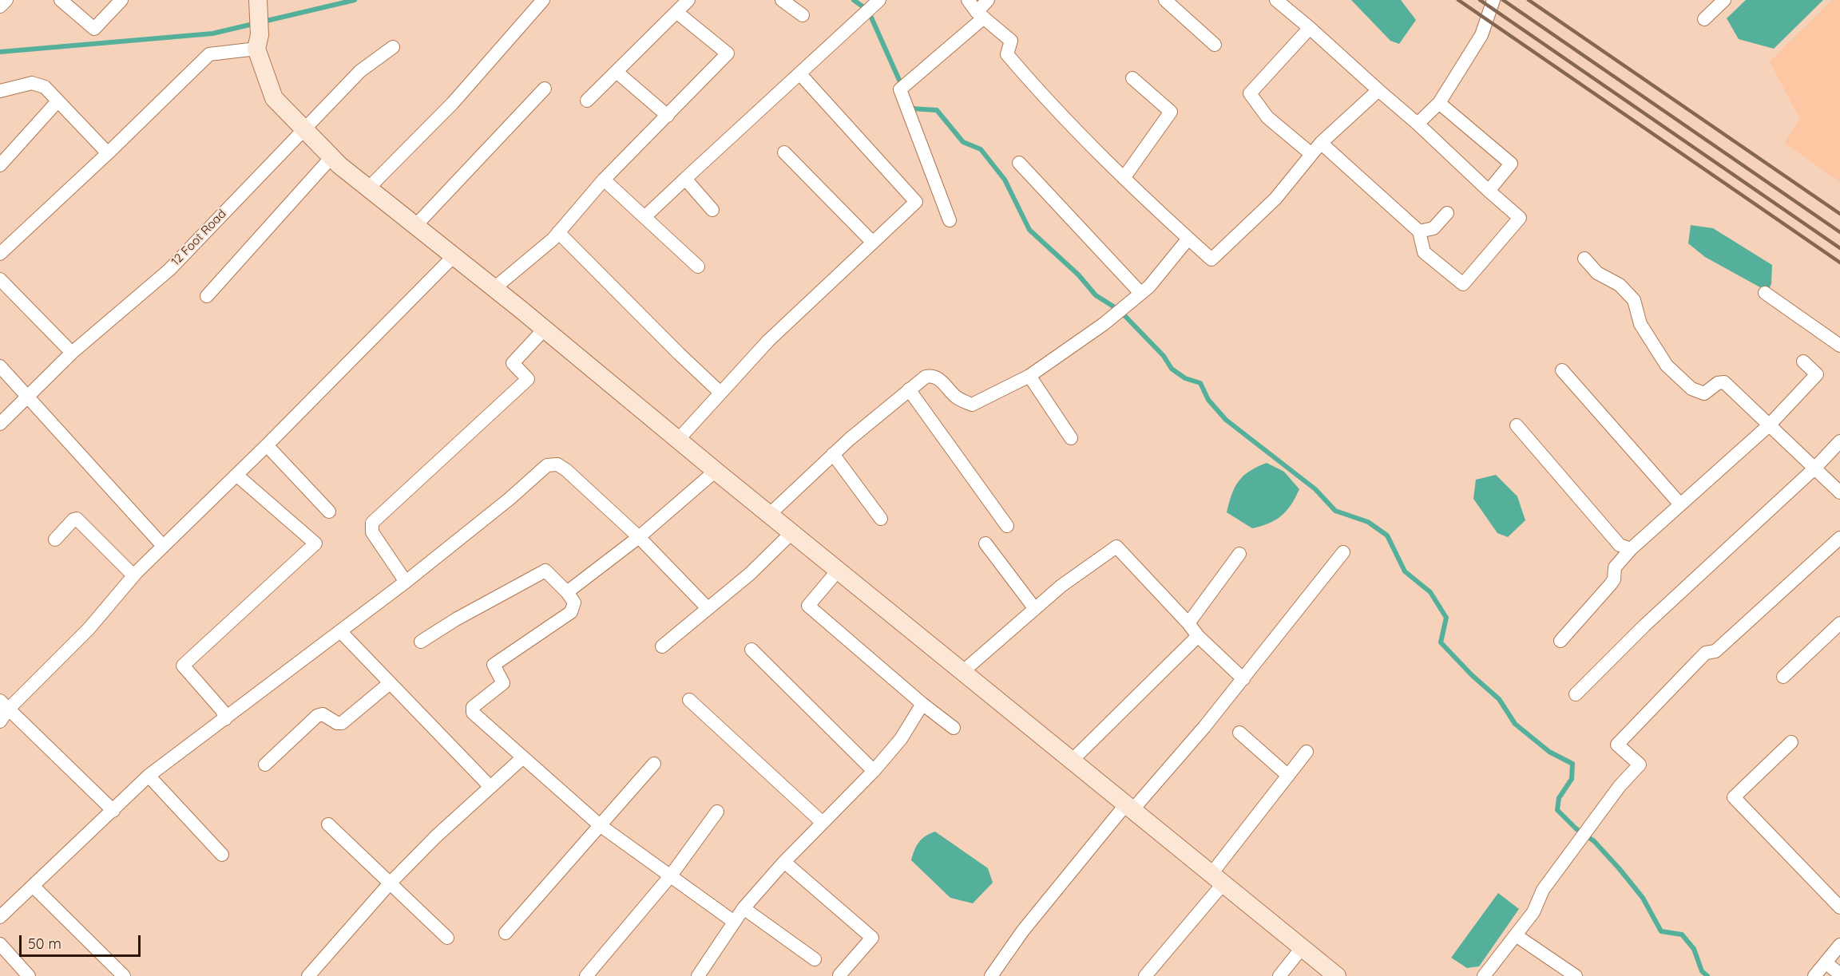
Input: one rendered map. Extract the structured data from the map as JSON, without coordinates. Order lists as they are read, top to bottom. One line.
{"streets":{"street":["12 Foot Road"]},"scale_bar":"50 m"}
